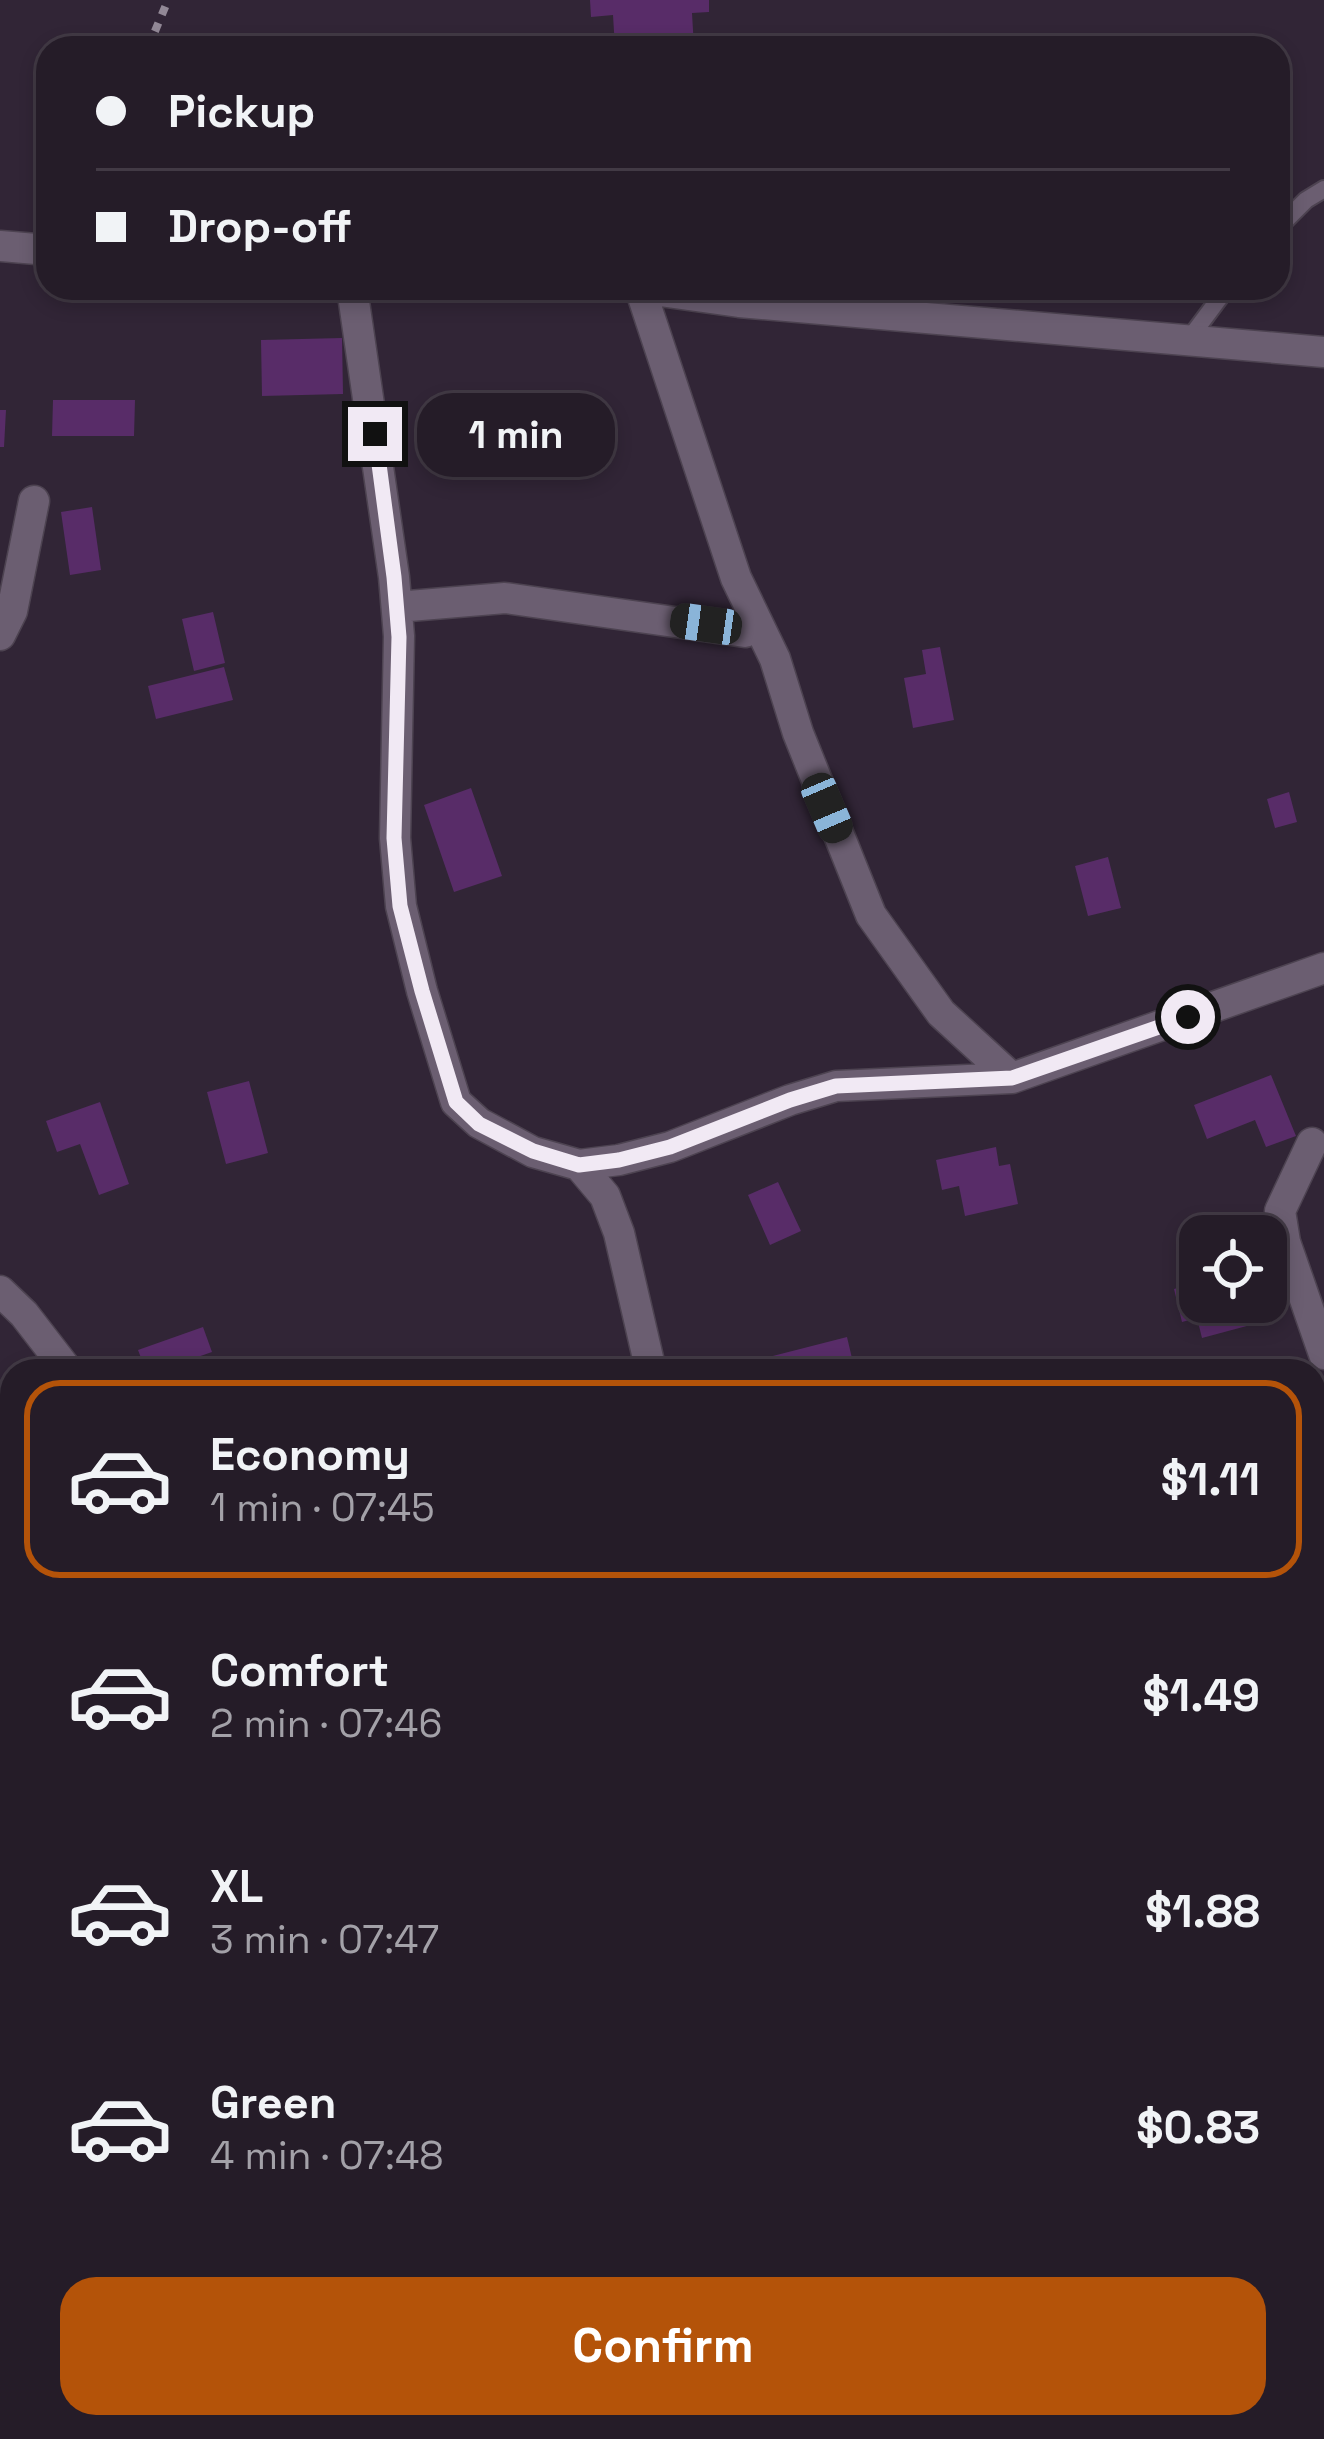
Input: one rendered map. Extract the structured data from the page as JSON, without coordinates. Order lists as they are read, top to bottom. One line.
{"page":{"banner":["Pickup","Drop-off"],"bubble":"1 min","list":[{"name":"Economy","note":"1 min · 07:45","value":"$1.11"},{"name":"Comfort","note":"2 min · 07:46","value":"$1.49"},{"name":"XL","note":"3 min · 07:47","value":"$1.88"},{"name":"Green","note":"4 min · 07:48","value":"$0.83"}],"buttons":"Confirm"}}
